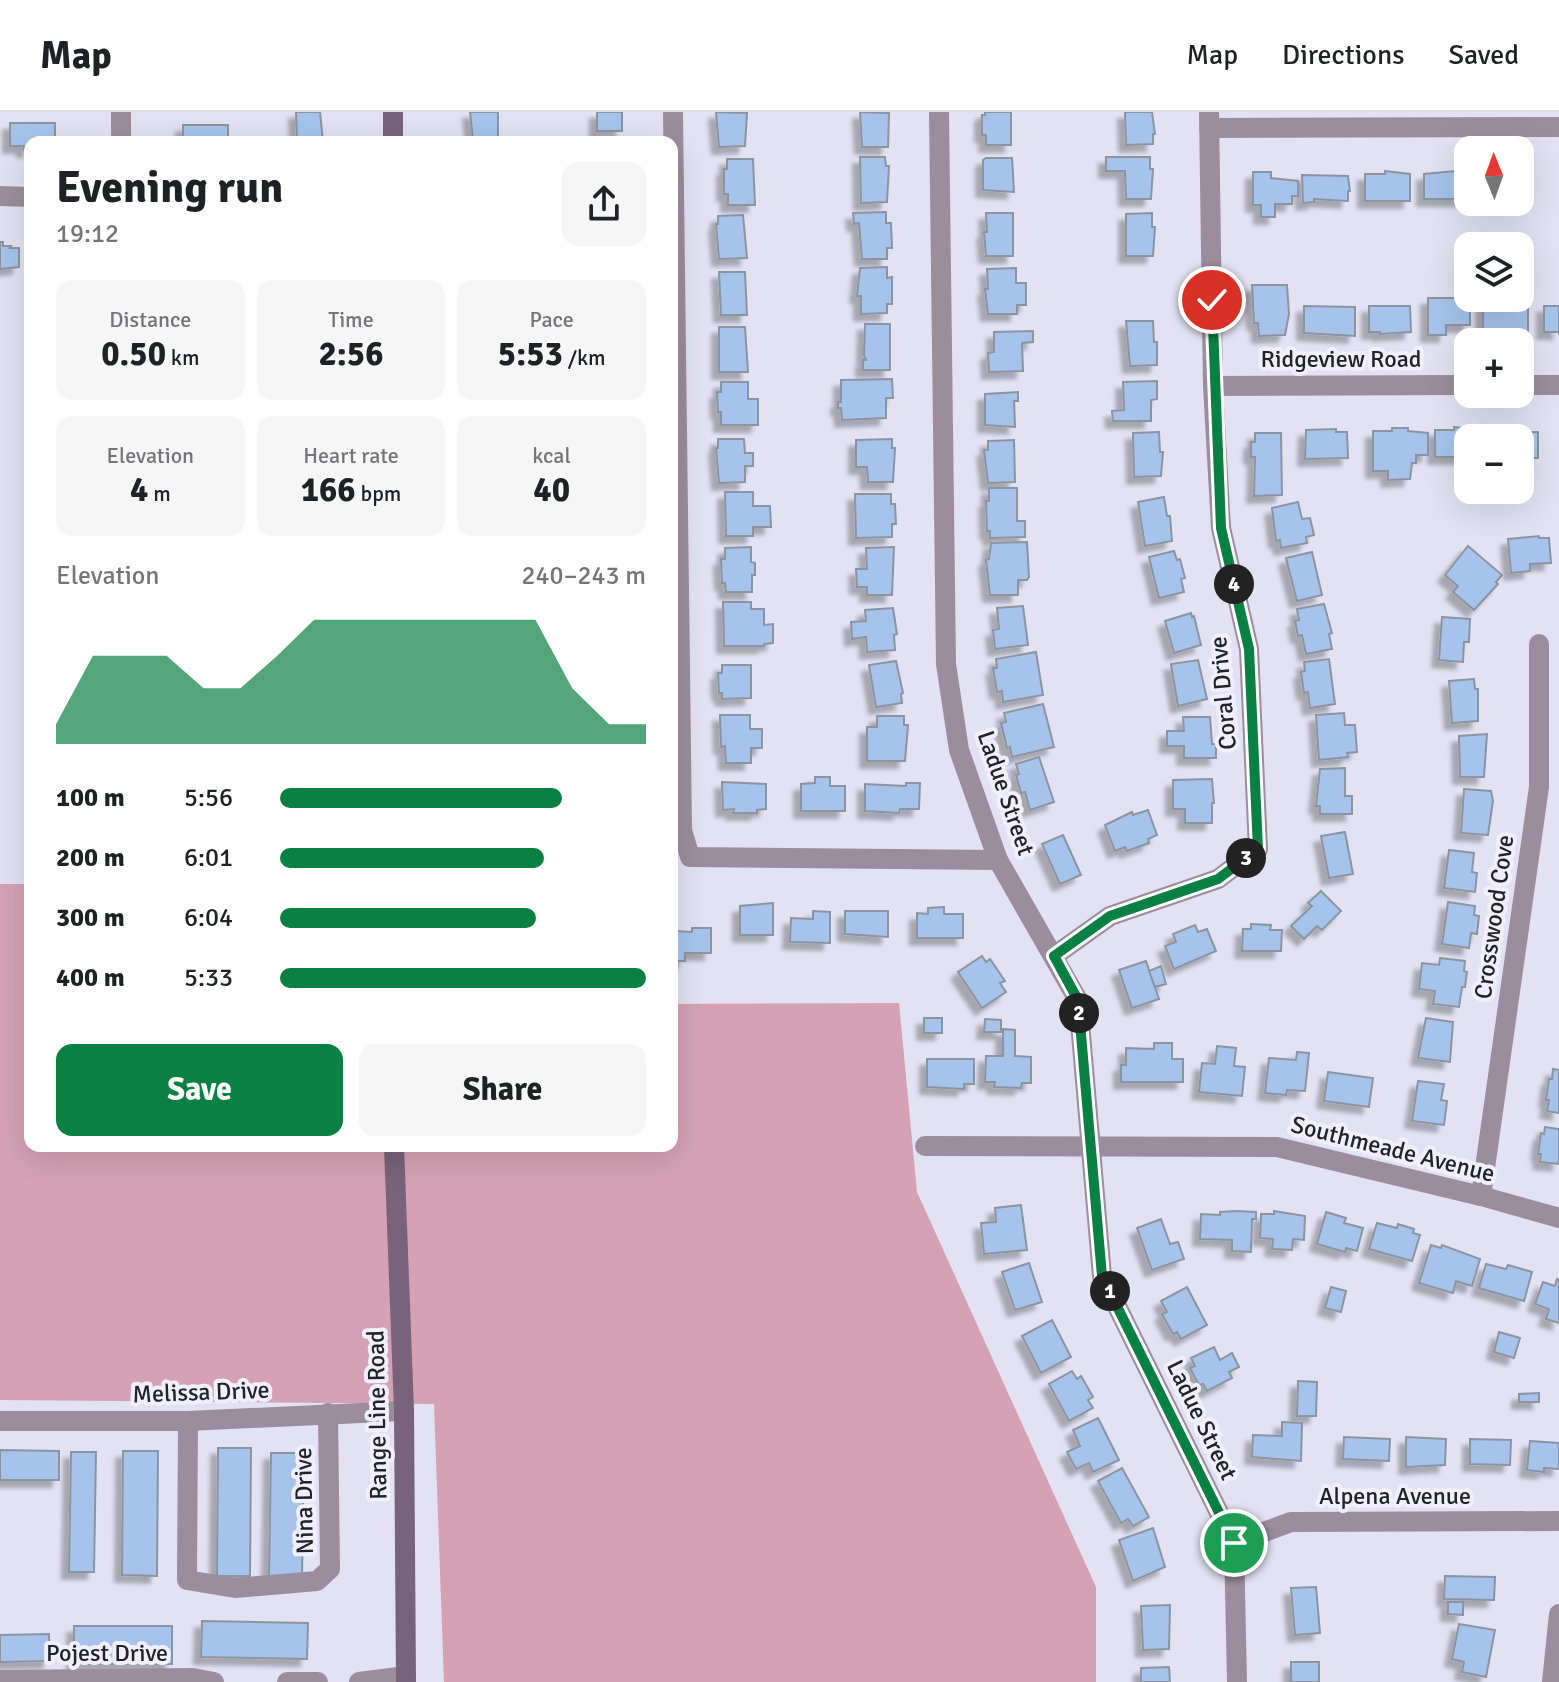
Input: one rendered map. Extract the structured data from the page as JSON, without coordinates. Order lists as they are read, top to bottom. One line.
{"streets":{"main road":["Range Line Road"],"street":["Ridgeview Road","Coral Drive","Ladue Street","Crosswood Cove","Southmeade Avenue","Melissa Drive","Alpena Avenue","Nina Drive","Pojest Drive"]},"crossings":[["Ridgeview Road","Coral Drive"],["Coral Drive","Ladue Street"],["Ladue Street","Southmeade Avenue"],["Ladue Street","Alpena Avenue"],["Crosswood Cove","Southmeade Avenue"],["Melissa Drive","Range Line Road"],["Melissa Drive","Nina Drive"]],"north":"top","page":{"header":"Map","nav":["Map","Directions","Saved"],"map_buttons":["+","−"],"heading":["Evening run","19:12"],"stats":[["Distance","0.50 km"],["Time","2:56"],["Pace","5:53 /km"],["Elevation","4 m"],["Heart rate","166 bpm"],["kcal","40"]],"chart":["Elevation","240–243 m"],"pins":["4","3","2","1"],"list":[{"name":"100 m","note":"5:56"},{"name":"200 m","note":"6:01"},{"name":"300 m","note":"6:04"},{"name":"400 m","note":"5:33"}],"buttons":["Save","Share"]}}
